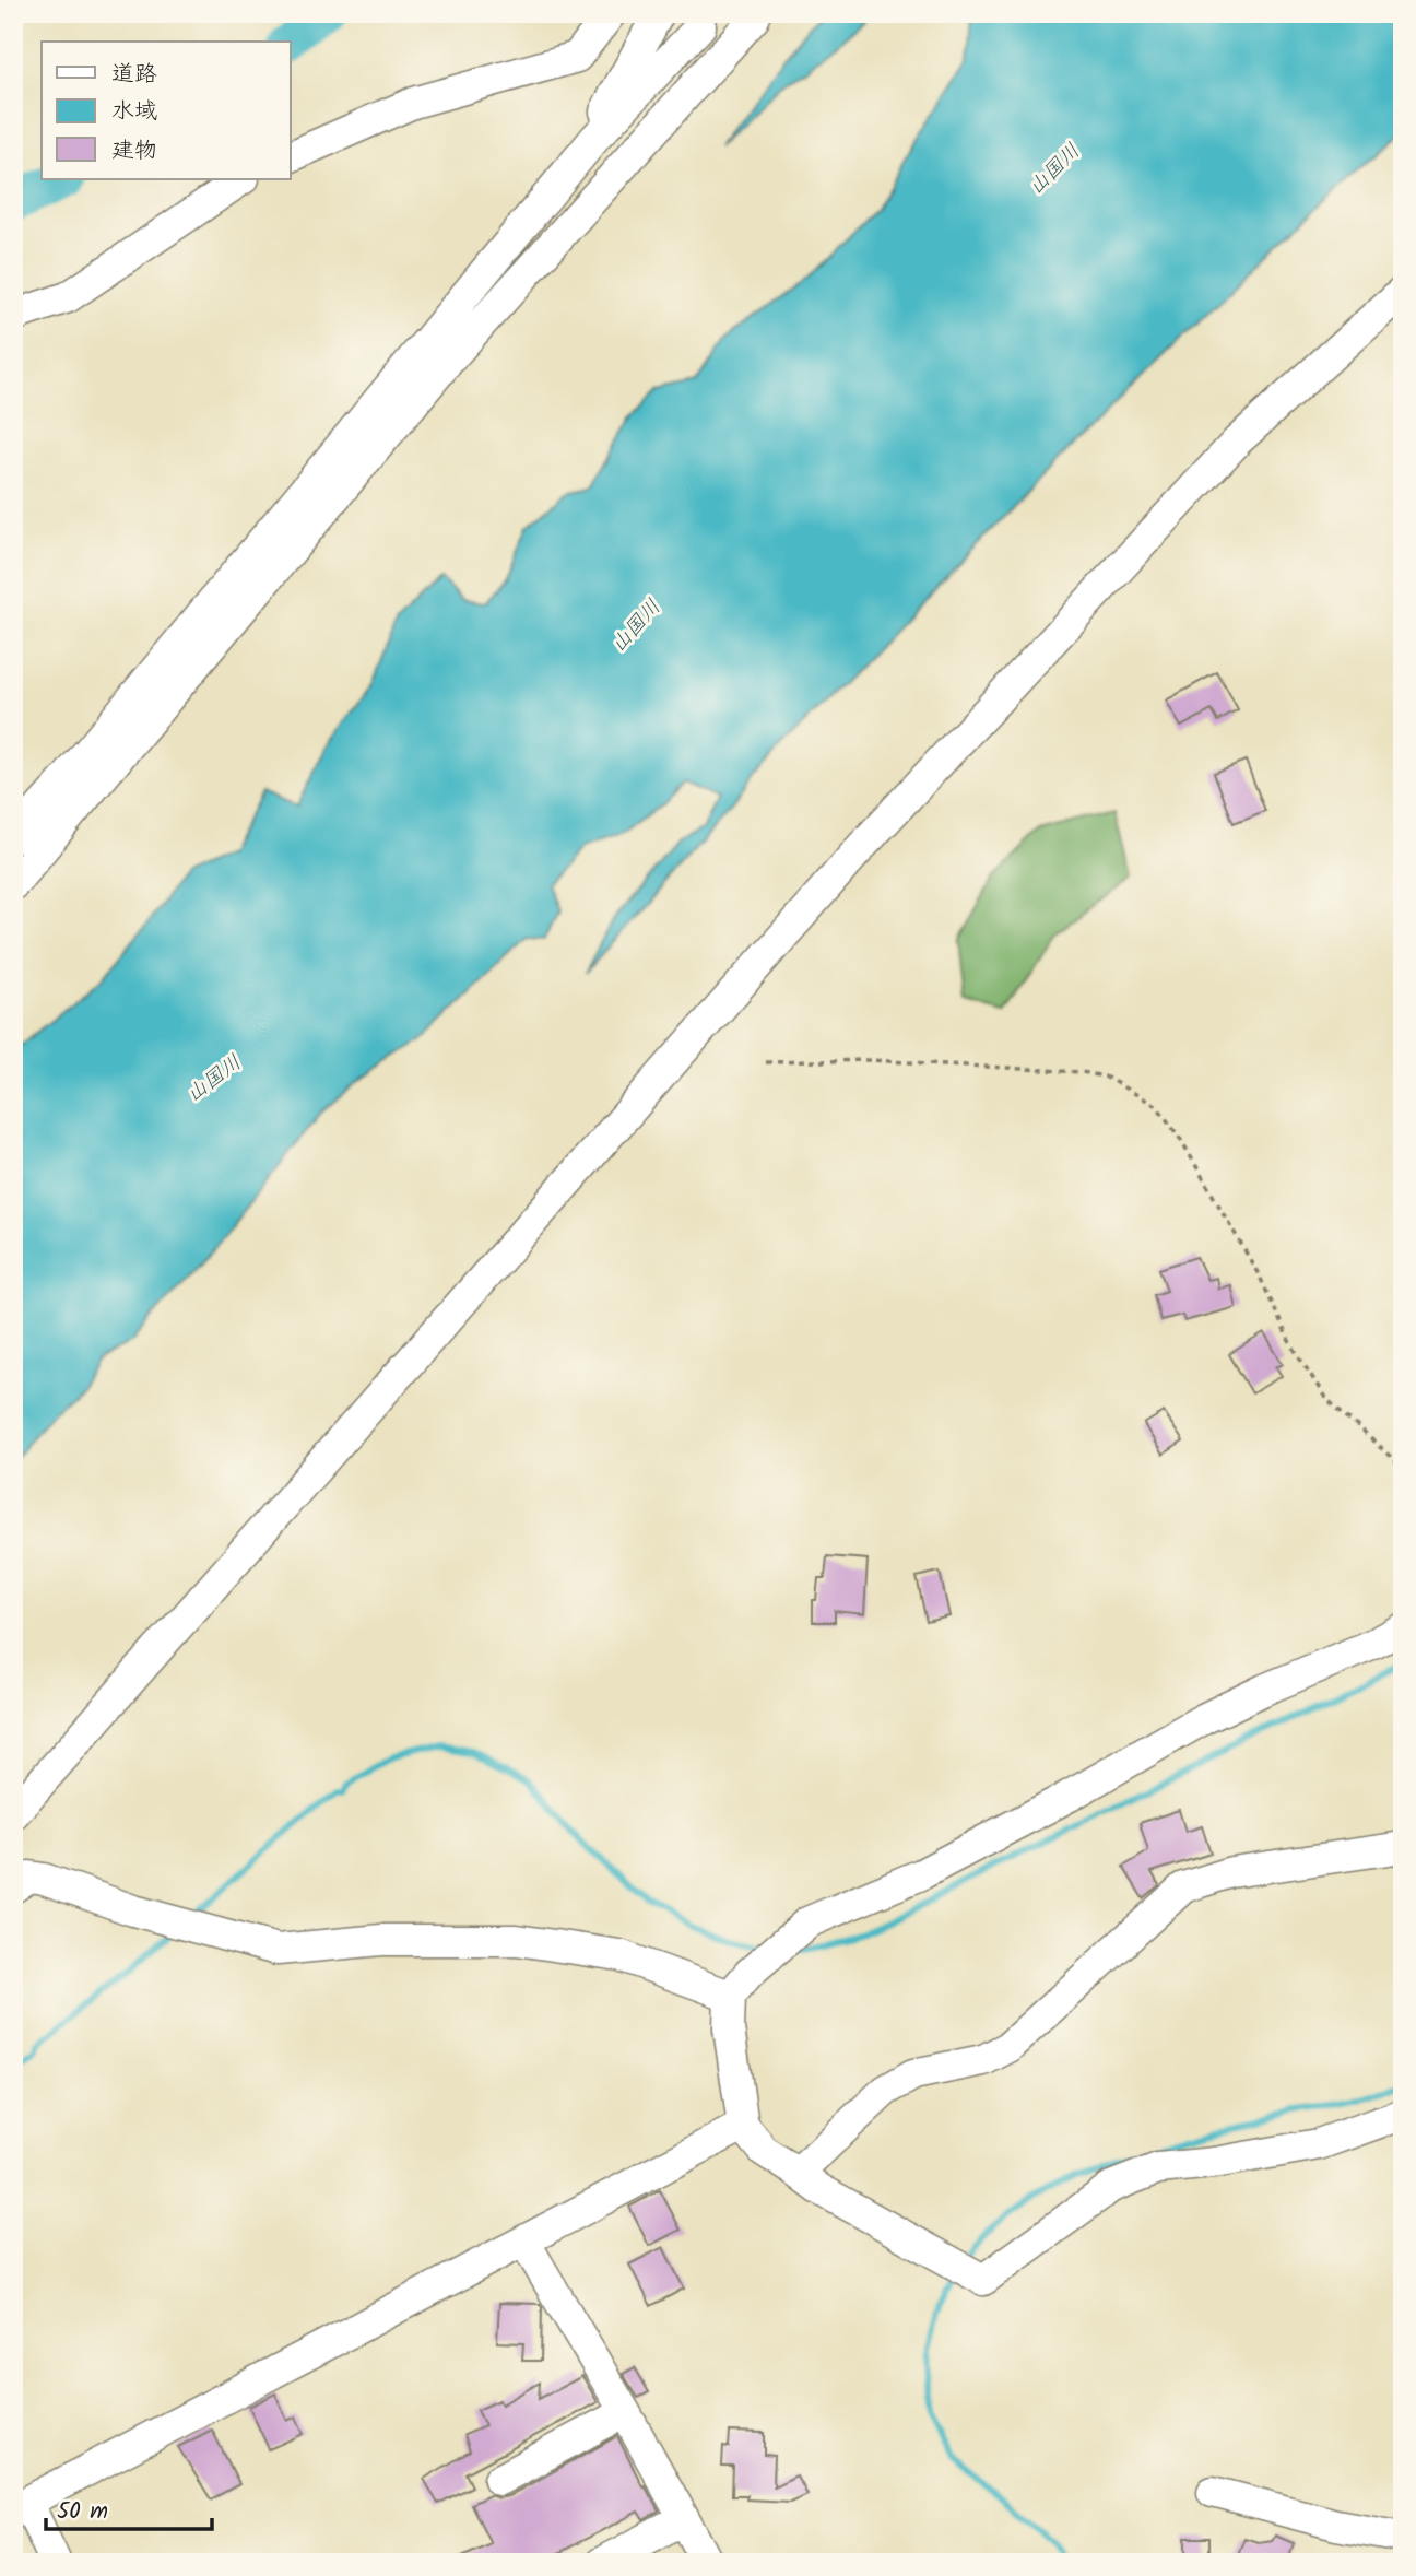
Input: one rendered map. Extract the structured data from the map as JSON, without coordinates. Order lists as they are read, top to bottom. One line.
{"water":["山国川"],"legend":["道路","水域","建物"],"scale_bar":"50 m"}
